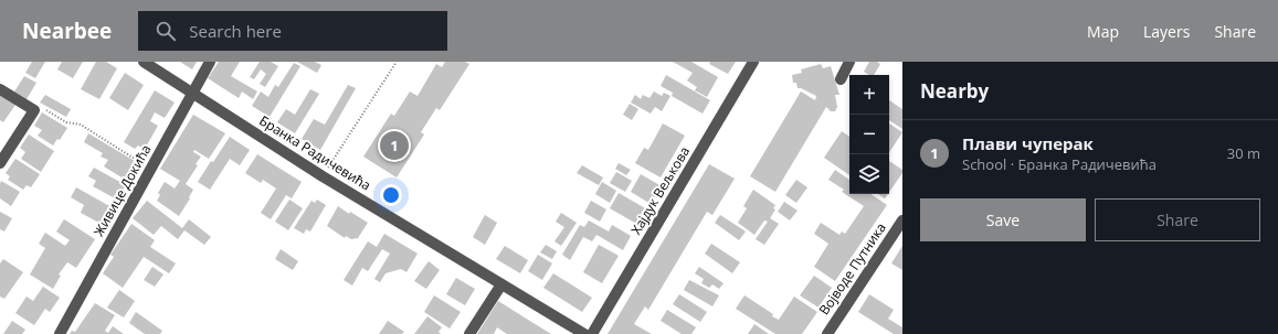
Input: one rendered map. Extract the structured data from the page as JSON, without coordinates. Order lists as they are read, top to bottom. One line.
{"streets":{"street":["Бранка Радичевића","Живице Докића","Хајдук Вељкова","Војводе Путника"]},"crossings":[["Бранка Радичевића","Живице Докића"]],"page":{"header":"Nearbee","search":"Search here","nav":["Map","Layers","Share"],"heading":"Nearby","map_buttons":["+","−"],"list":[{"mark":"1","name":"Плави чуперак","note":"School · Бранка Радичевића","value":"30 m"}],"pins":"1","buttons":["Save","Share"]}}
